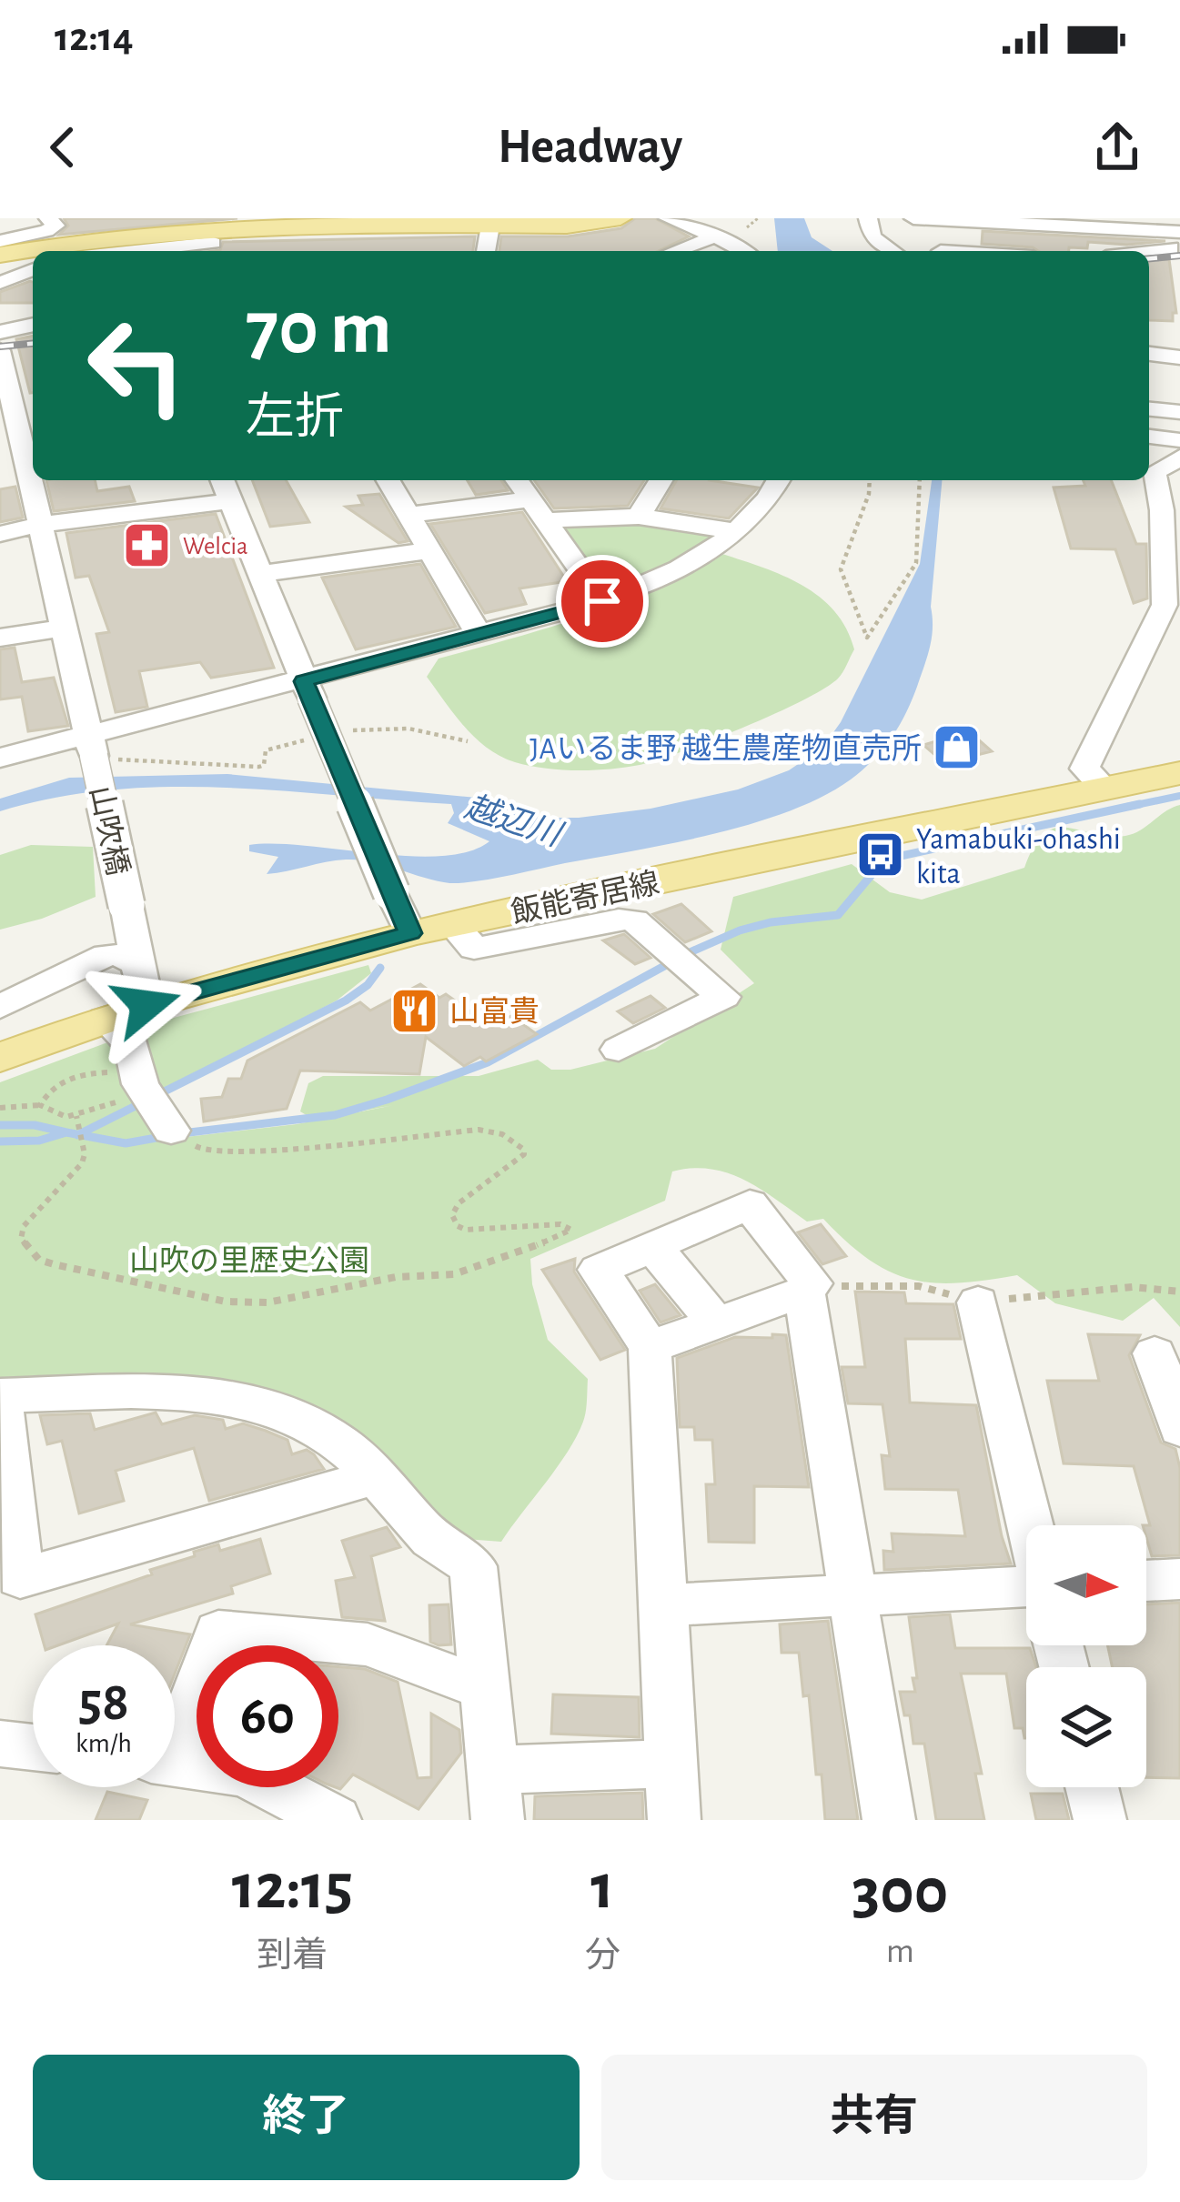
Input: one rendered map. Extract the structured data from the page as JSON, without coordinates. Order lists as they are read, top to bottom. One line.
{"streets":{"main road":["飯能寄居線"],"street":["山吹橋"]},"crossings":[["山吹橋","飯能寄居線"]],"water":["越辺川"],"parks":["山吹の里歴史公園"],"places":{"pharmacy":["Welcia"],"shop":["JAいるま野 越生農産物直売所"],"bus stop":["Yamabuki-ohashi kita"],"restaurant":["山富貴"]},"north":"right","page":{"status":"12:14","header":"Headway","turn":["70 m","左折"],"speed":"58 km/h","limit":"60","eta":["12:15","到着","1","分","300","m"],"buttons":["終了","共有"]}}
